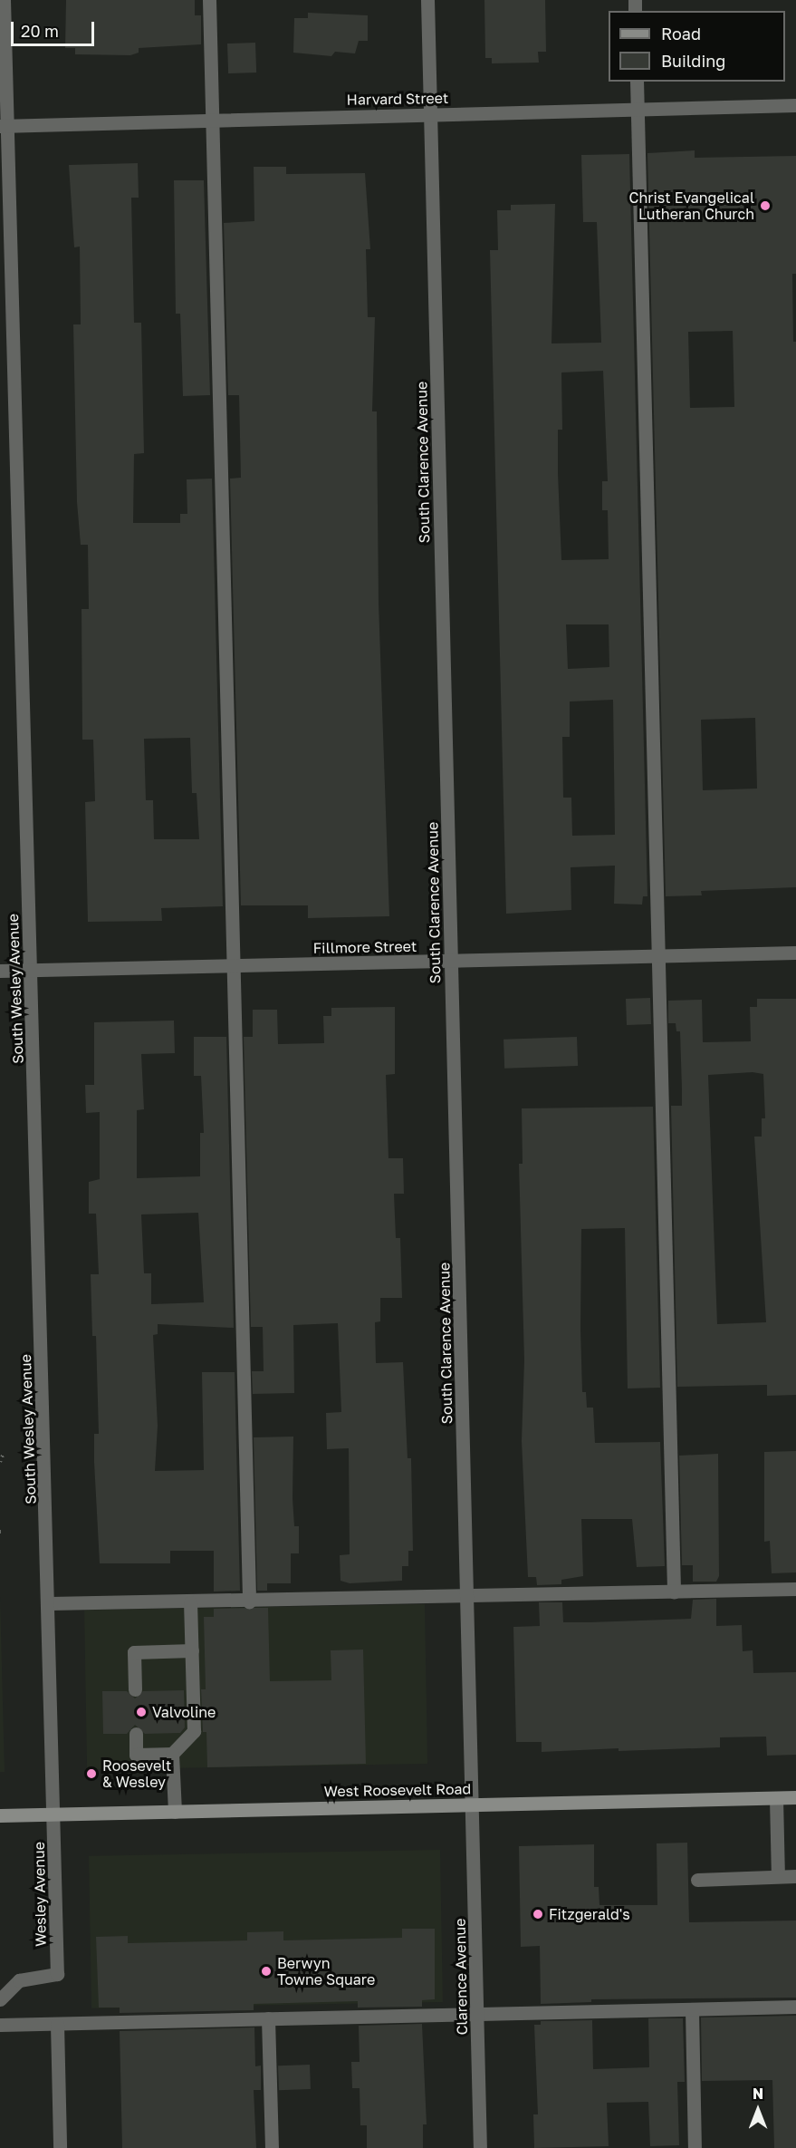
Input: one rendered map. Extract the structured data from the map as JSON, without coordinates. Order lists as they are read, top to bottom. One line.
{"streets":{"main road":["West Roosevelt Road"],"street":["Harvard Street","South Clarence Avenue","Fillmore Street","South Wesley Avenue","Wesley Avenue","Clarence Avenue"]},"crossings":[["Harvard Street","South Clarence Avenue"],["Harvard Street","South Wesley Avenue"],["South Clarence Avenue","Fillmore Street"],["South Clarence Avenue","West Roosevelt Road"],["South Clarence Avenue","Clarence Avenue"],["Fillmore Street","South Wesley Avenue"],["South Wesley Avenue","West Roosevelt Road"],["South Wesley Avenue","Wesley Avenue"],["West Roosevelt Road","Wesley Avenue"],["West Roosevelt Road","Clarence Avenue"]],"places":["Christ Evangelical Lutheran Church","Valvoline","Roosevelt & Wesley","Fitzgerald's","Berwyn Towne Square"],"legend":["Road","Building"],"scale_bar":"20 m","north":"top"}
